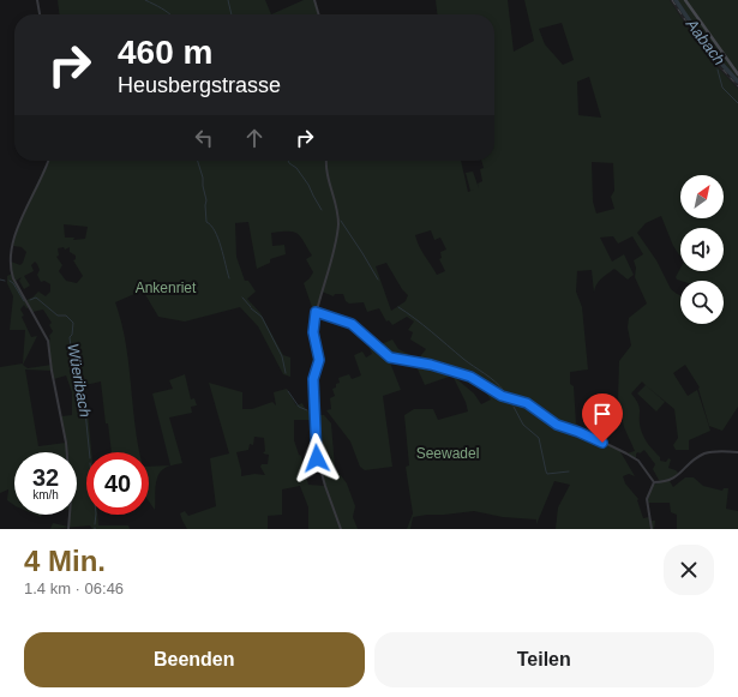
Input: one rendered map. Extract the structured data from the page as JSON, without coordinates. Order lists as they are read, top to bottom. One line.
{"water":["Aabach","Wüeribach"],"parks":["Ankenriet","Seewadel"],"north":"top right","page":{"turn":["460 m","Heusbergstrasse"],"speed":"32 km/h","limit":"40","heading":["4 Min.","1.4 km · 06:46"],"buttons":["Beenden","Teilen"]}}
